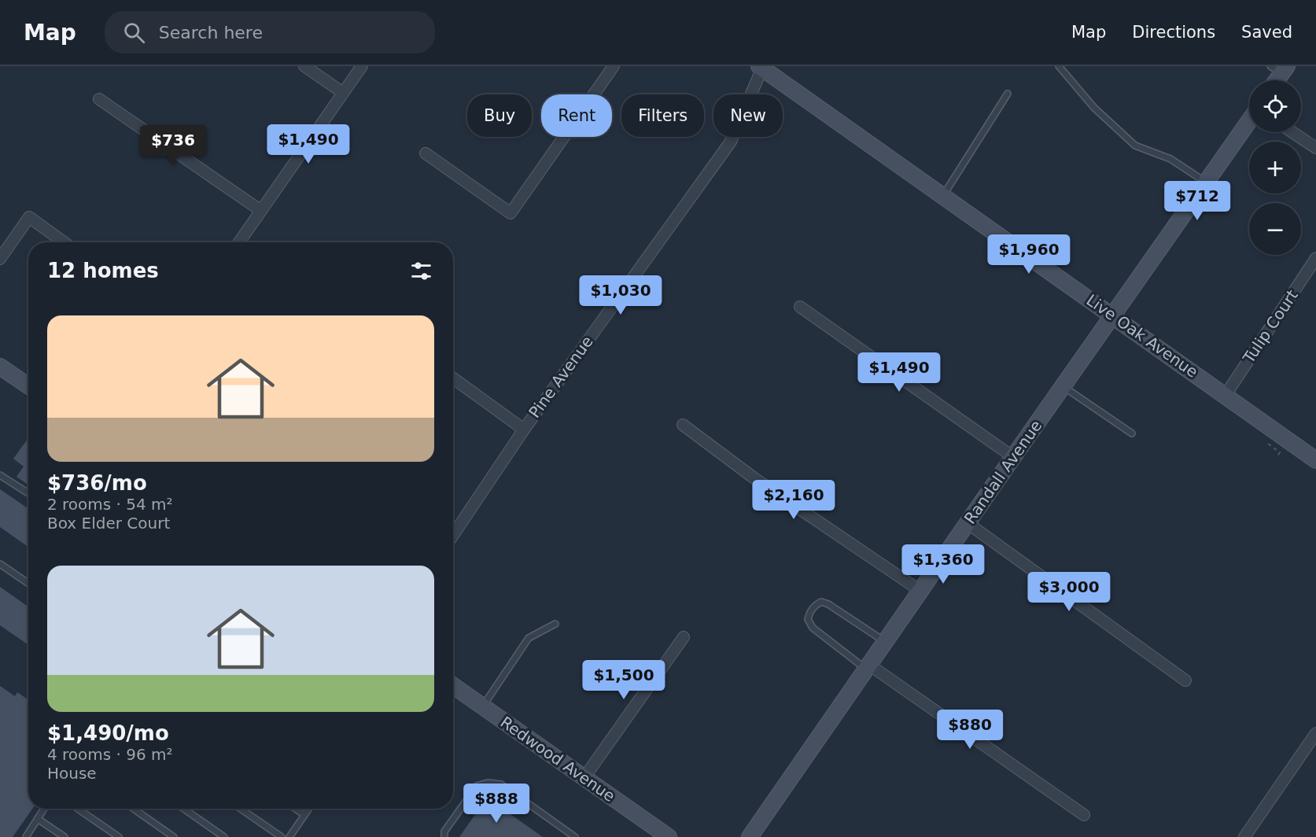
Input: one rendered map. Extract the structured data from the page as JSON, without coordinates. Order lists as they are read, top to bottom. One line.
{"streets":{"street":["Tulip Court","Live Oak Avenue","Pine Avenue","Randall Avenue","Redwood Avenue"]},"crossings":[["Tulip Court","Live Oak Avenue"],["Live Oak Avenue","Pine Avenue"],["Live Oak Avenue","Randall Avenue"]],"page":{"header":"Map","search":"Search here","nav":["Map","Directions","Saved"],"map_buttons":["+","−"],"chip":["Buy","Rent","Filters","New"],"price":["$1,490","$736","$712","$1,960","$1,030","$1,490","$2,160","$1,360","$3,000","$1,500","$880","$888"],"heading":"12 homes","list":[{"name":"$736/mo","note":"2 rooms · 54 m² · Box Elder Court"},{"name":"$1,490/mo","note":"4 rooms · 96 m² · House"}]}}
